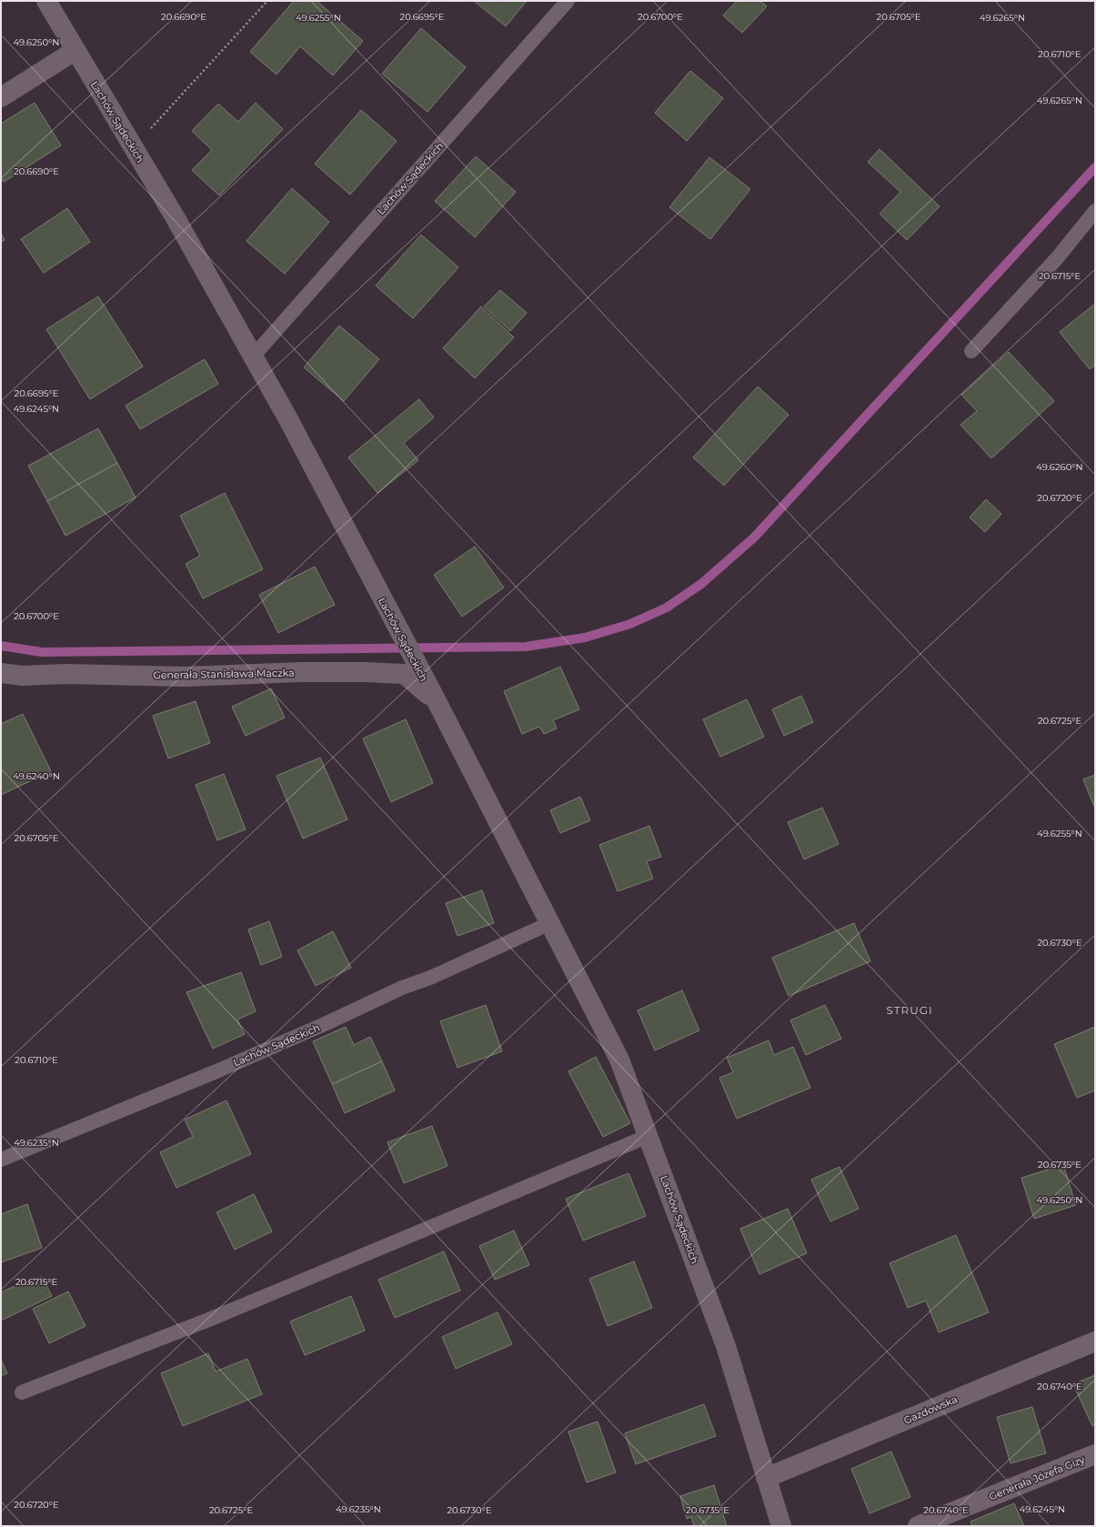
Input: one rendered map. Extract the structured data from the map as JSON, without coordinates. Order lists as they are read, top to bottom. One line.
{"streets":{"street":["Lachów Sądeckich","Generała Stanisława Maczka","Gazdowska","Generała Józefa Gizy"]},"crossings":[["Lachów Sądeckich","Generała Stanisława Maczka"],["Lachów Sądeckich","Gazdowska"]],"districts":["STRUGI"],"coordinates":["20.6690°E","20.6695°E","20.6700°E","20.6705°E","49.6265°N","49.6255°N","49.6250°N","20.6710°E","20.6715°E","49.6245°N","49.6260°N","20.6720°E","20.6725°E","49.6240°N","20.6730°E","49.6235°N","20.6735°E","20.6740°E"]}
